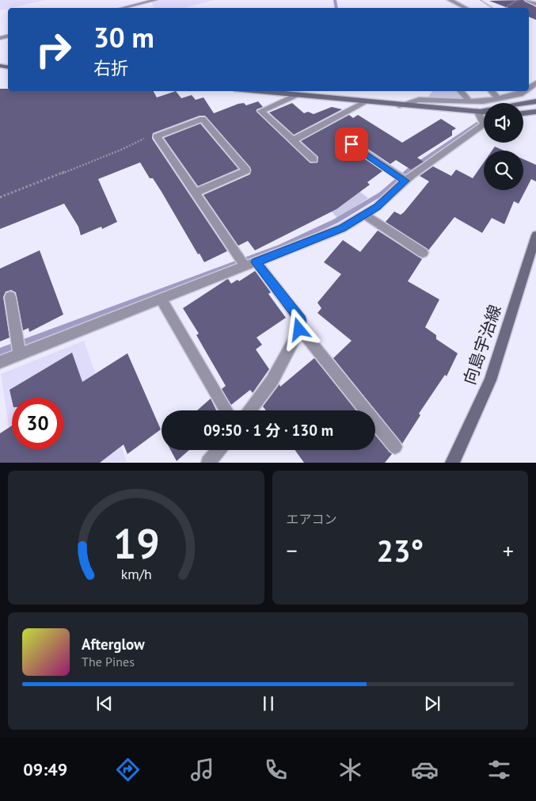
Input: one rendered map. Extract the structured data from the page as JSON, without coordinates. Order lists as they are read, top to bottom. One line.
{"streets":{"main road":["向島宇治線"]},"page":{"turn":["30 m","右折"],"limit":"30","trip":"09:50 · 1 分 · 130 m","tile":"エアコン","heat":["−","23°","+"],"song":["Afterglow","The Pines"],"tabs":"09:49","gauge":["19","km/h"]}}
